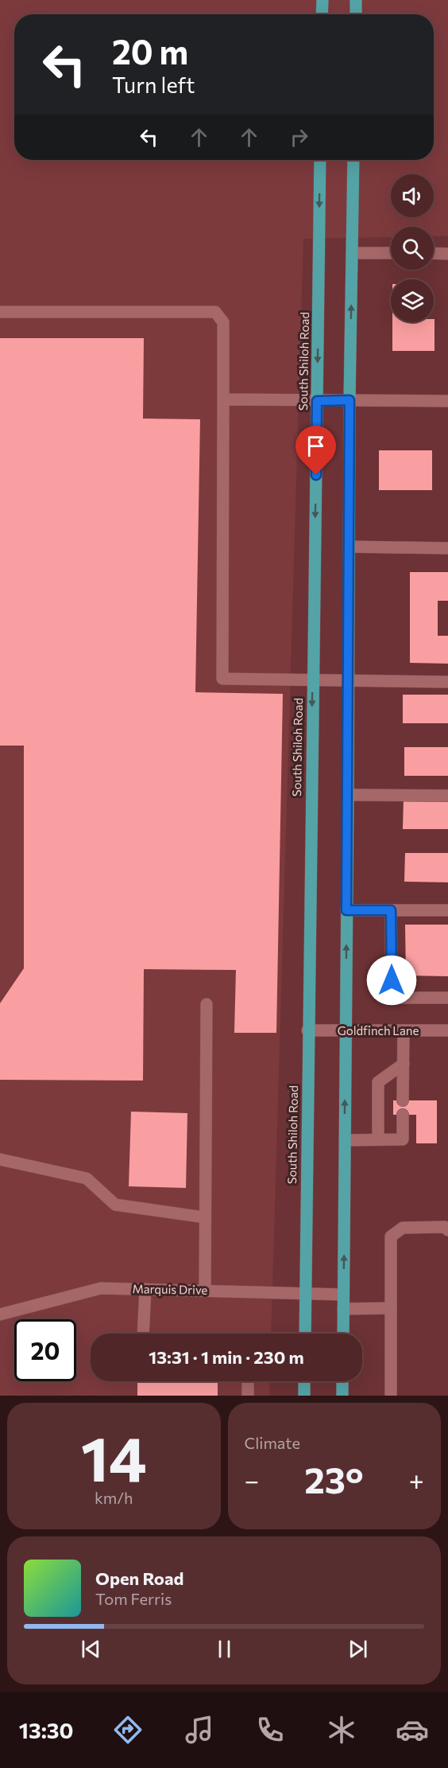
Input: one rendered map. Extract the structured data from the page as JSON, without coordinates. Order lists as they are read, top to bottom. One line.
{"streets":{"main road":["South Shiloh Road"],"street":["Goldfinch Lane","Marquis Drive"]},"crossings":[["South Shiloh Road","Goldfinch Lane"],["South Shiloh Road","Marquis Drive"]],"page":{"turn":["20 m","Turn left"],"limit":"20","trip":"13:31 · 1 min · 230 m","tile":[["14","km/h"],"Climate"],"heat":["−","23°","+"],"song":["Open Road","Tom Ferris"],"tabs":"13:30"}}
